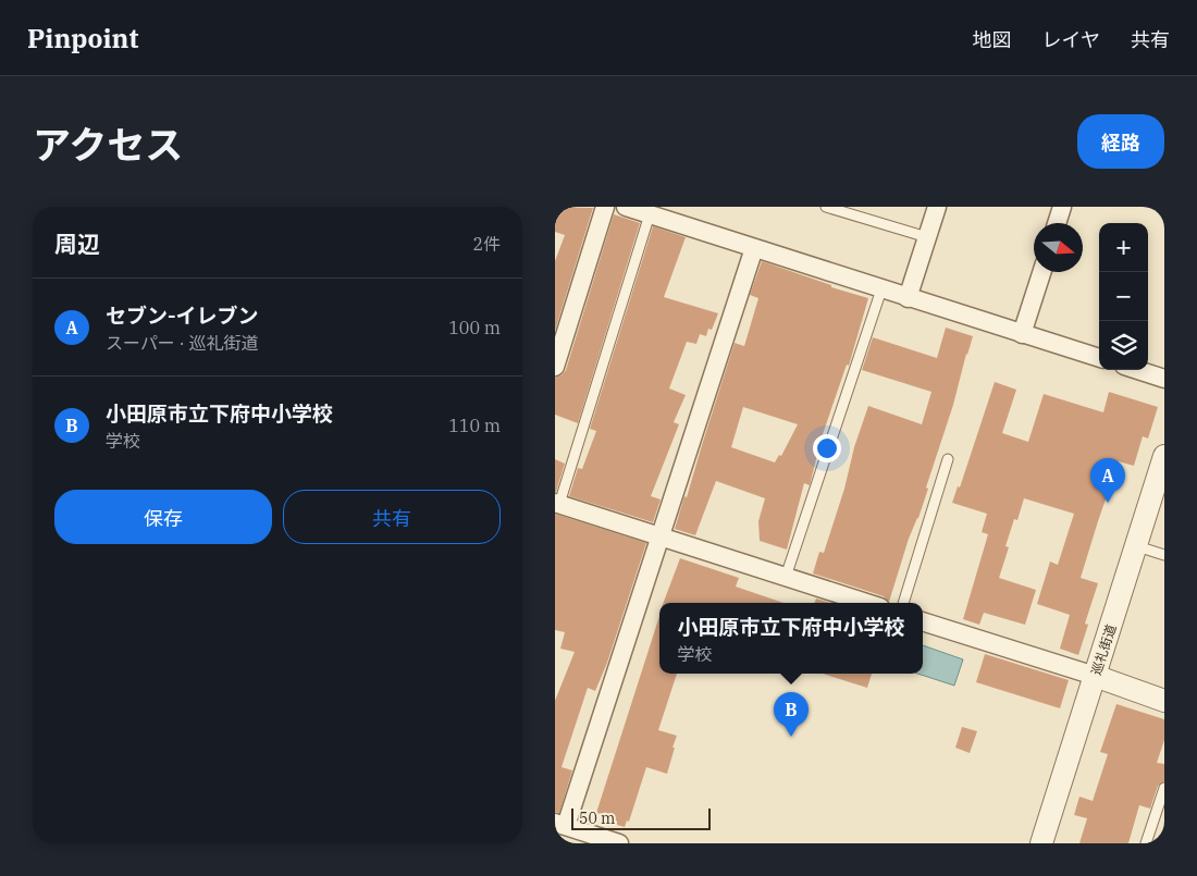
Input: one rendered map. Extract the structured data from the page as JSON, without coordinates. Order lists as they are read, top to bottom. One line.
{"streets":{"street":["巡礼街道"]},"scale_bar":"50 m","north":"right","page":{"header":"Pinpoint","nav":["地図","レイヤ","共有"],"title":"アクセス","buttons":["経路",["保存","共有"]],"heading":["周辺","2件"],"map_buttons":["+","−"],"list":[{"mark":"A","name":"セブン-イレブン","note":"スーパー · 巡礼街道","value":"100 m"},{"mark":"B","name":"小田原市立下府中小学校","note":"学校","value":"110 m"}],"pins":["A","B"],"popup":["小田原市立下府中小学校","学校"],"scale":"50 m"}}
